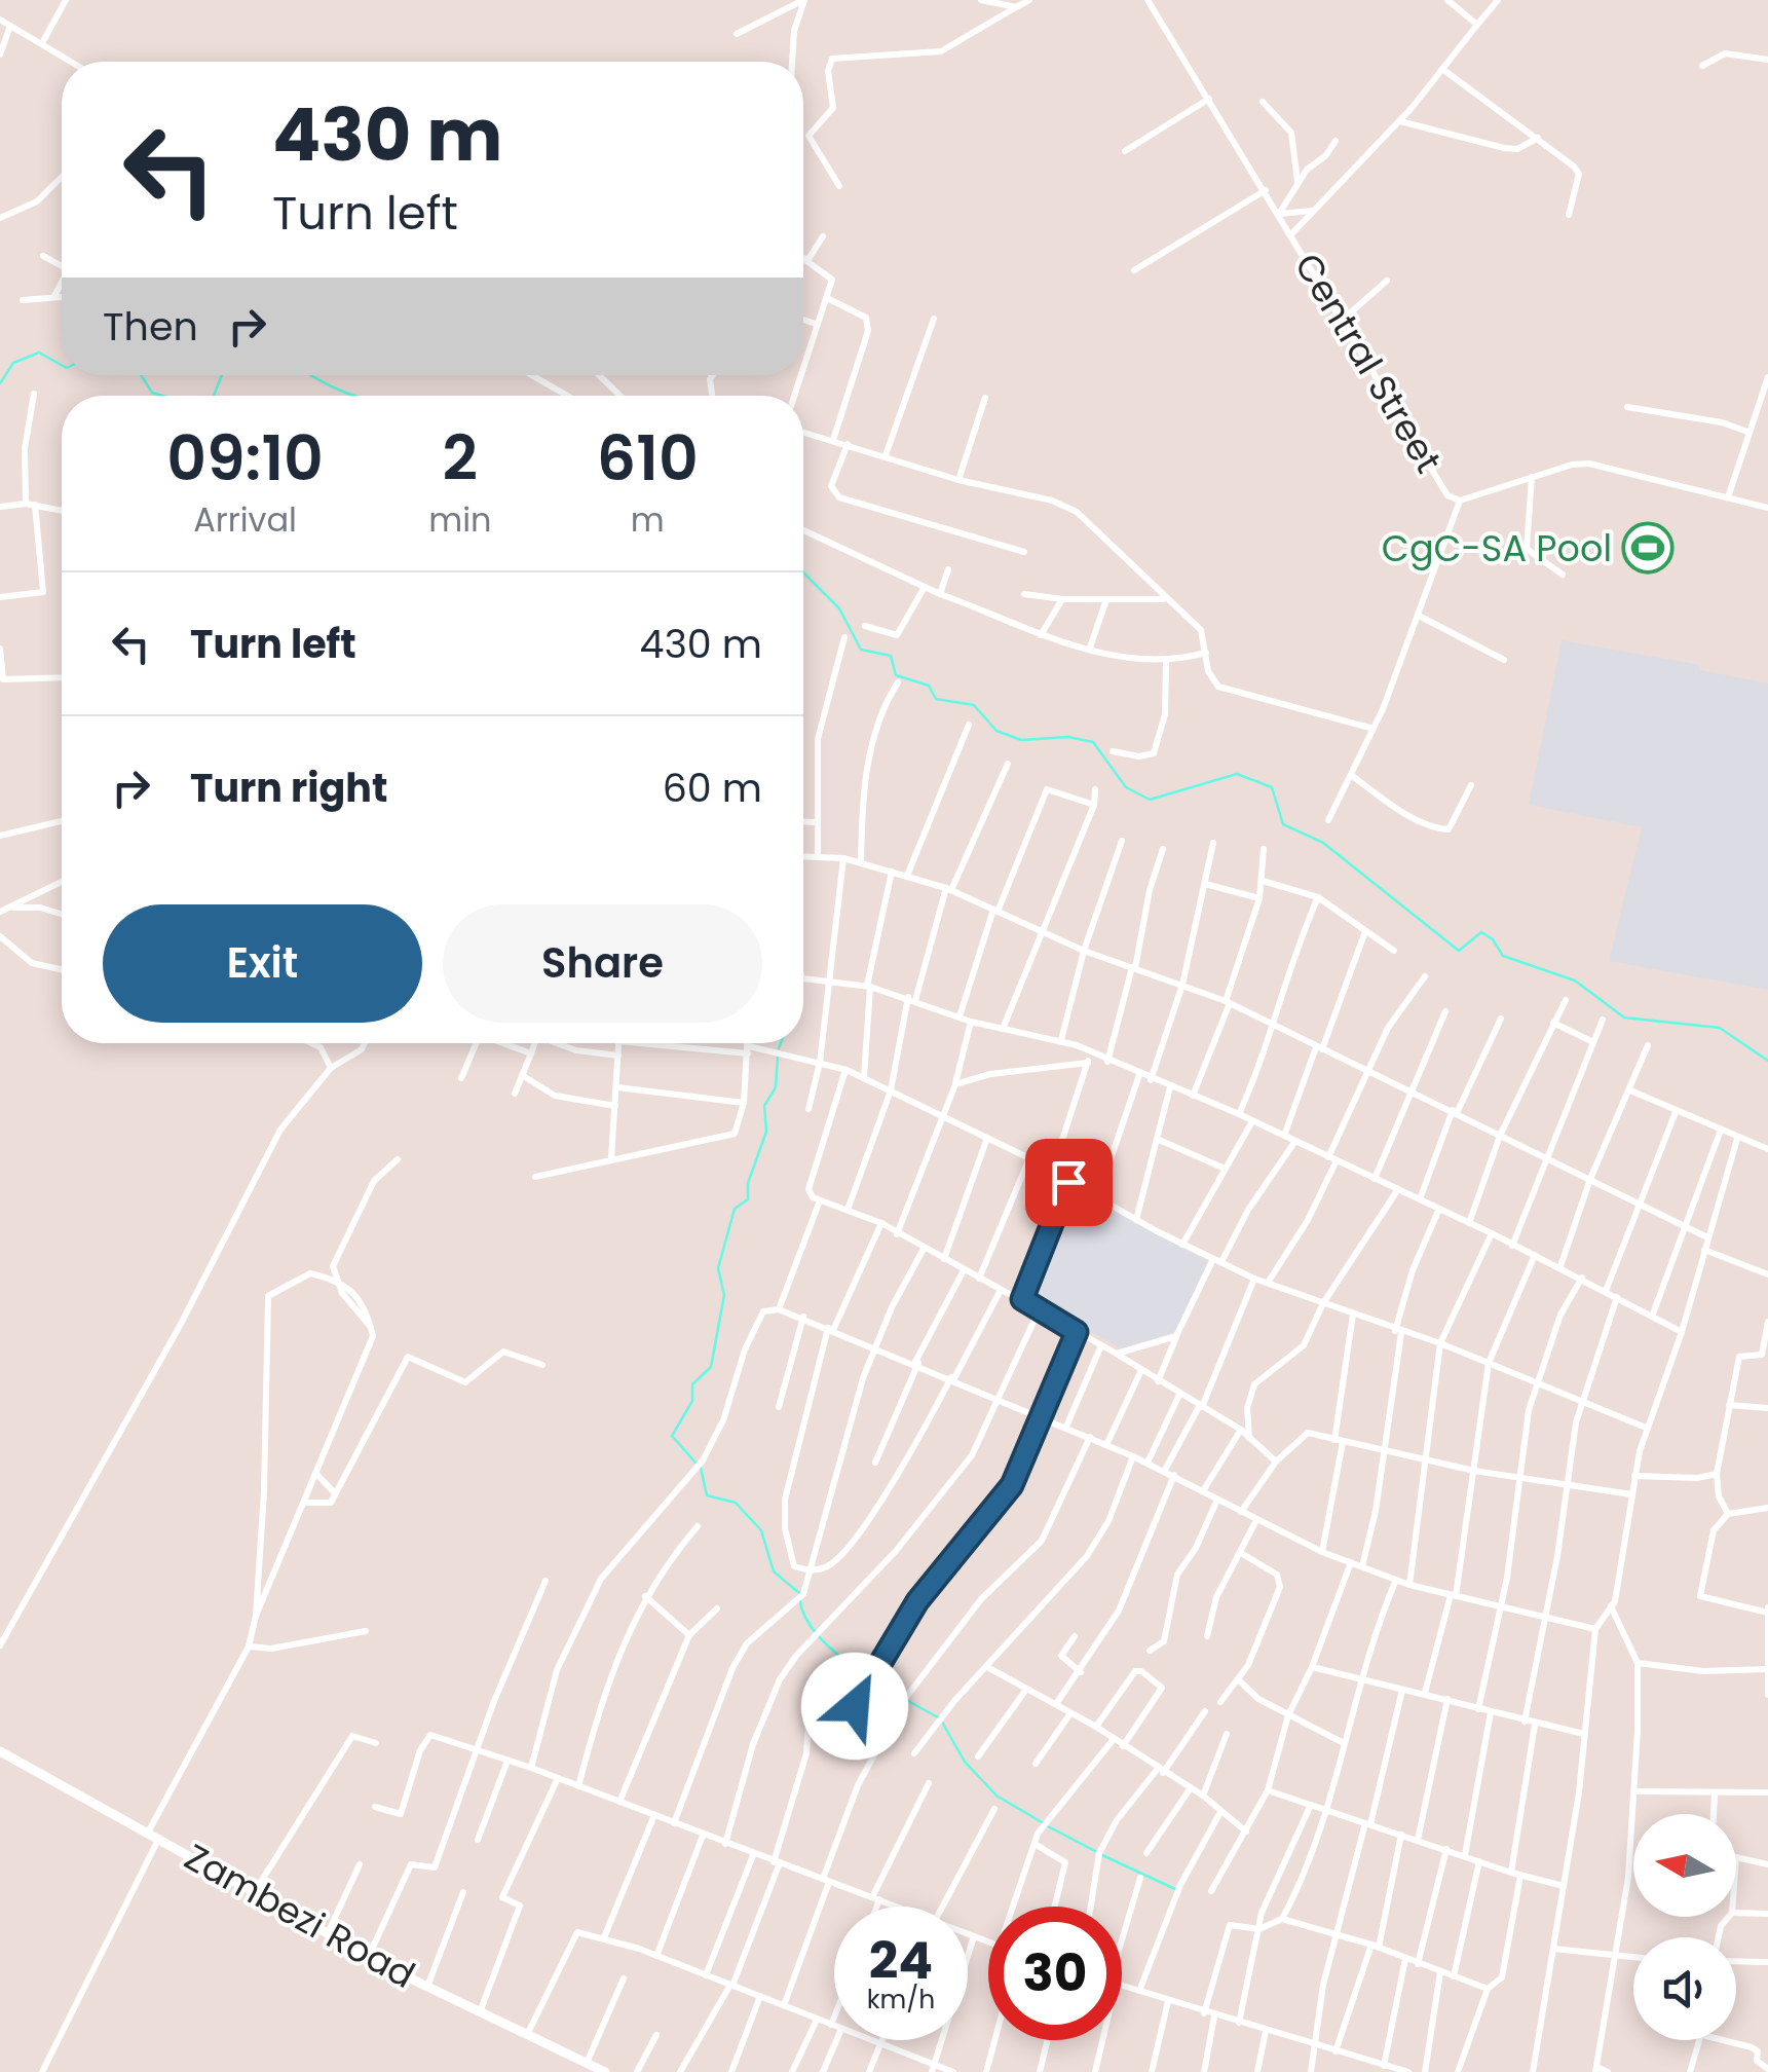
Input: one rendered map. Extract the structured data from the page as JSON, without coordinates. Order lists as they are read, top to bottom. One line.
{"streets":{"main road":["Zambezi Road"],"street":["Central Street"]},"places":{"sports":["CgC-SA Pool"]},"north":"left","page":{"turn":["430 m","Turn left"],"then":"Then","eta":["09:10","Arrival","2","min","610","m"],"list":[{"name":"Turn left","value":"430 m"},{"name":"Turn right","value":"60 m"}],"buttons":["Exit","Share"],"speed":"24 km/h","limit":"30"}}
